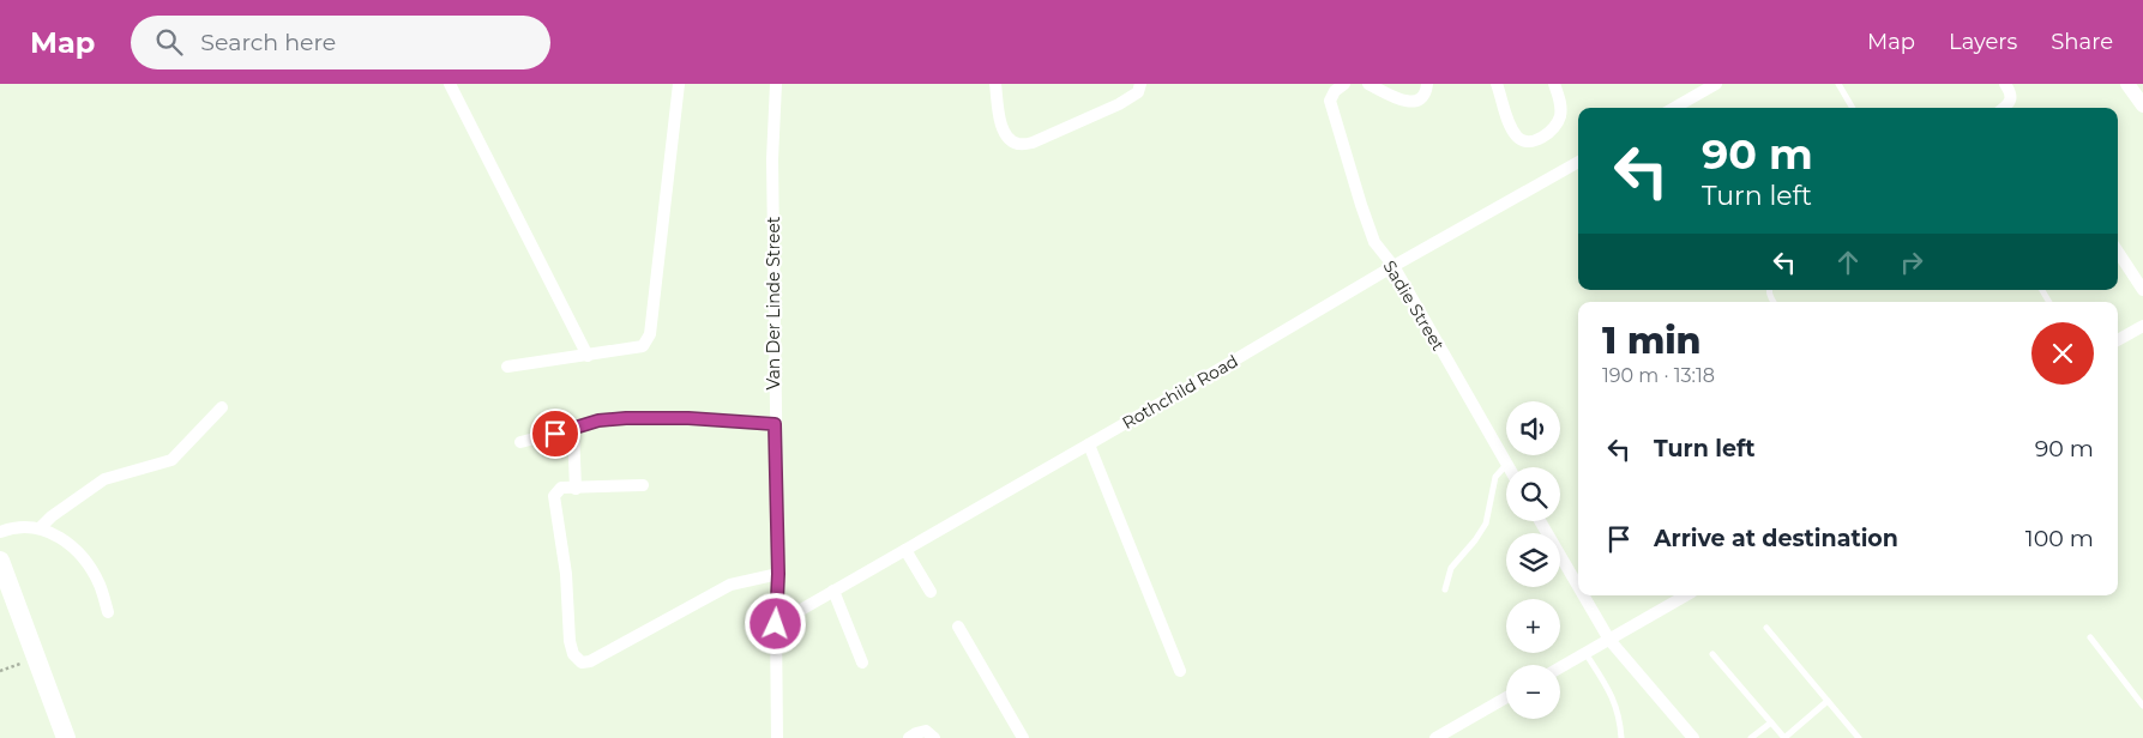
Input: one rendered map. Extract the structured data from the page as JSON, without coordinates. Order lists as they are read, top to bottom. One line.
{"streets":{"street":["Van Der Linde Street","Sadie Street","Rothchild Road"]},"crossings":[["Van Der Linde Street","Rothchild Road"],["Sadie Street","Rothchild Road"]],"page":{"header":"Map","search":"Search here","nav":["Map","Layers","Share"],"turn":["90 m","Turn left"],"heading":["1 min","190 m · 13:18"],"map_buttons":["+","−"],"list":[{"name":"Turn left","value":"90 m"},{"name":"Arrive at destination","value":"100 m"}]}}
